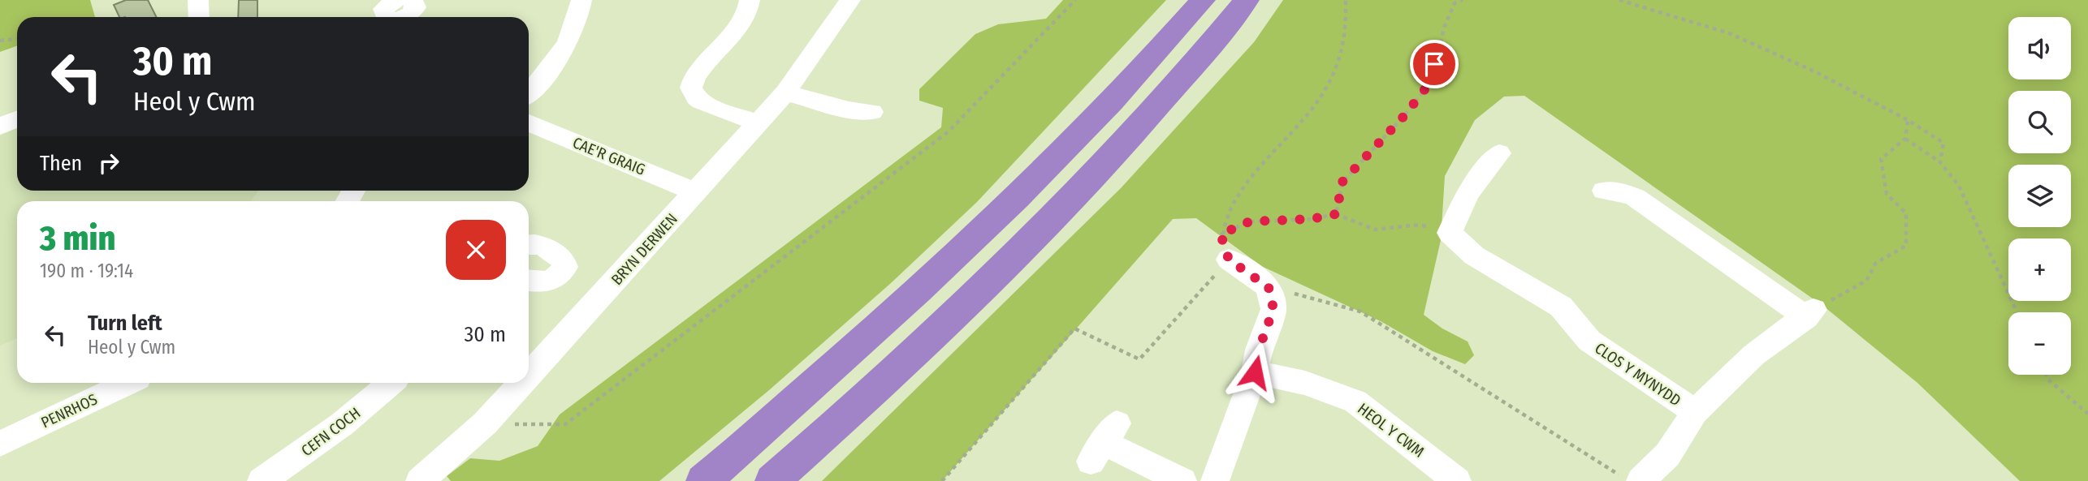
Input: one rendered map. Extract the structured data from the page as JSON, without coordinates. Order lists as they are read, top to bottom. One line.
{"streets":{"street":["CAE'R GRAIG","BRYN DERWEN","CLOS Y MYNYDD","PENRHOS","HEOL Y CWM","CEFN COCH"]},"crossings":[["CAE'R GRAIG","BRYN DERWEN"]],"page":{"map_buttons":["+","−"],"turn":["30 m","Heol y Cwm"],"then":"Then","heading":["3 min","190 m · 19:14"],"list":[{"name":"Turn left","note":"Heol y Cwm","value":"30 m"}]}}
